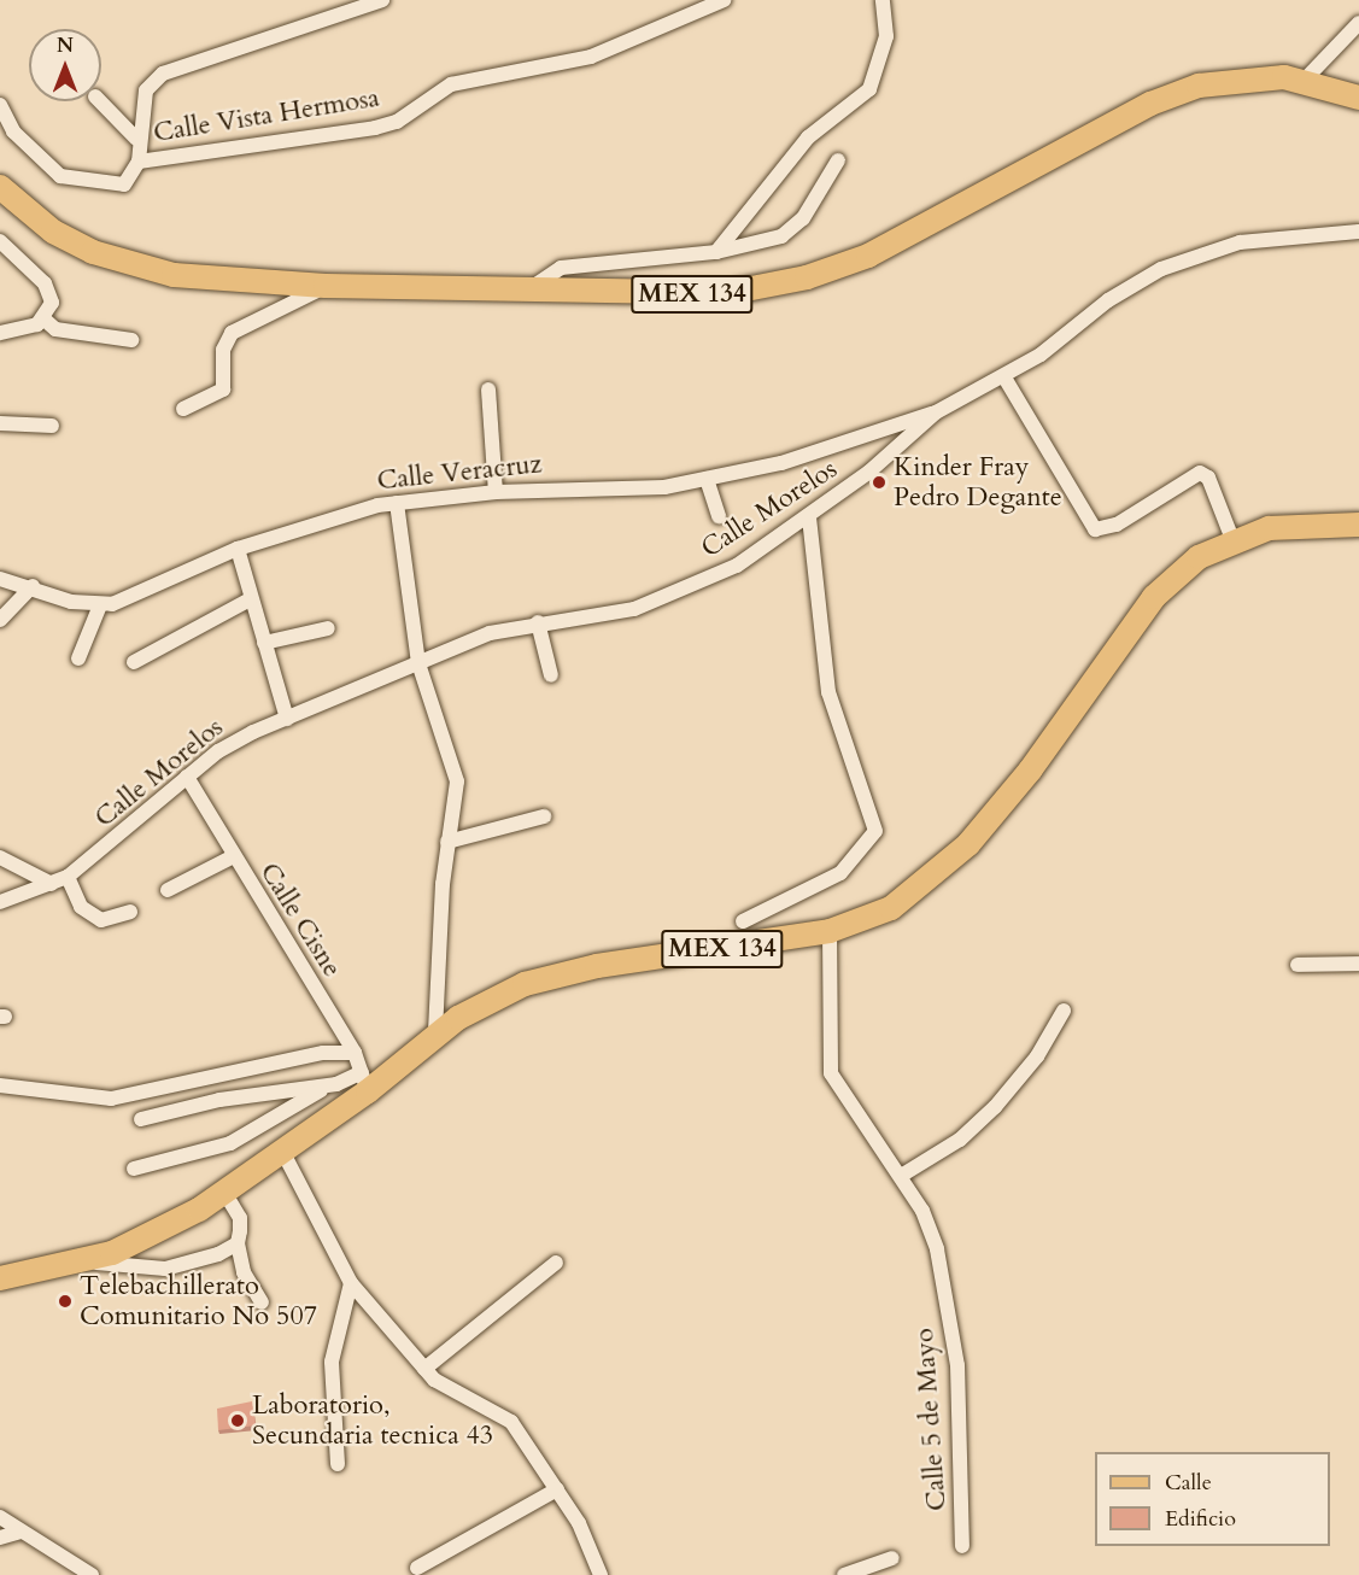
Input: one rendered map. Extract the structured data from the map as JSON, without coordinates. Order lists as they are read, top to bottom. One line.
{"streets":{"main road":["MEX 134"],"street":["Calle Vista Hermosa","Calle Veracruz","Calle Morelos","Calle Cisne","Calle 5 de Mayo"]},"crossings":[["MEX 134","Calle Cisne"],["MEX 134","Calle 5 de Mayo"],["Calle Veracruz","Calle Morelos"],["Calle Morelos","Calle Cisne"]],"places":["Kinder Fray Pedro Degante","Telebachillerato Comunitario No 507","Laboratorio, Secundaria tecnica 43"],"legend":["Calle","Edificio"],"north":"top"}
